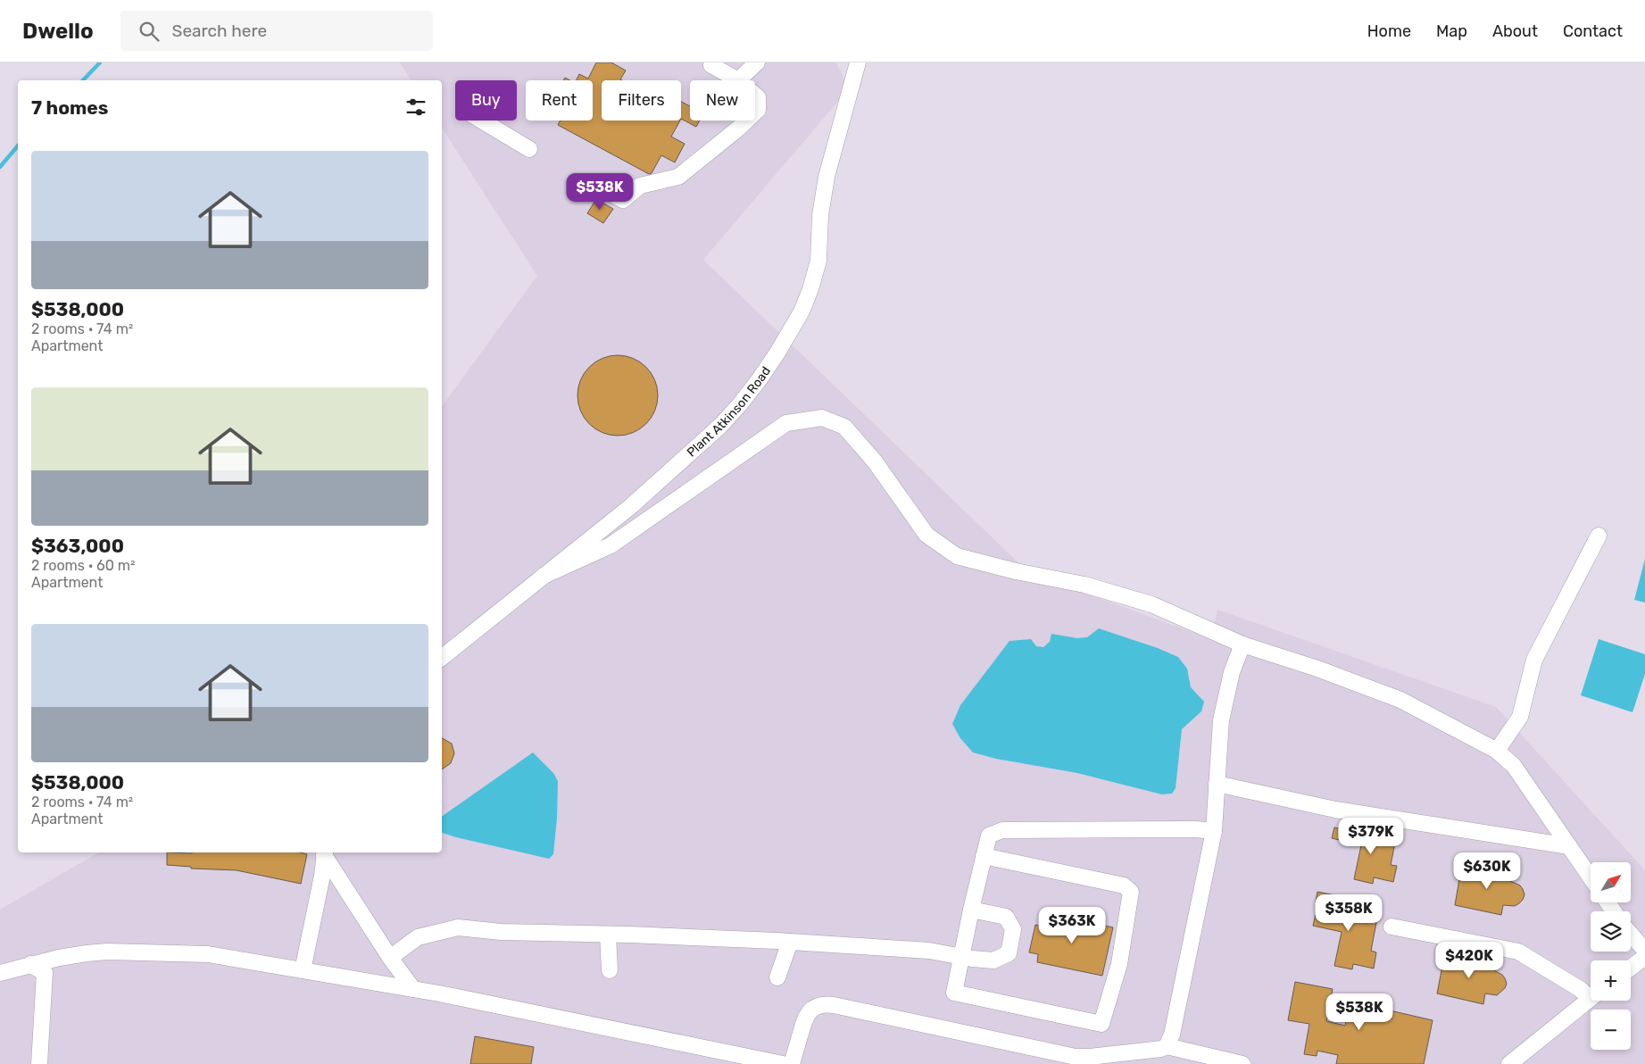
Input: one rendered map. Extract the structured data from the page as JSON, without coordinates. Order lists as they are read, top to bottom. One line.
{"streets":{"lane":["Plant Atkinson Road"]},"north":"top right","page":{"header":"Dwello","search":"Search here","nav":["Home","Map","About","Contact"],"chip":["Buy","Rent","Filters","New"],"heading":"7 homes","list":[{"name":"$538,000","note":"2 rooms · 74 m² · Apartment"},{"name":"$363,000","note":"2 rooms · 60 m² · Apartment"},{"name":"$538,000","note":"2 rooms · 74 m² · Apartment"}],"price":["$538K","$379K","$630K","$358K","$363K","$420K","$538K"],"map_buttons":["+","−"]}}
